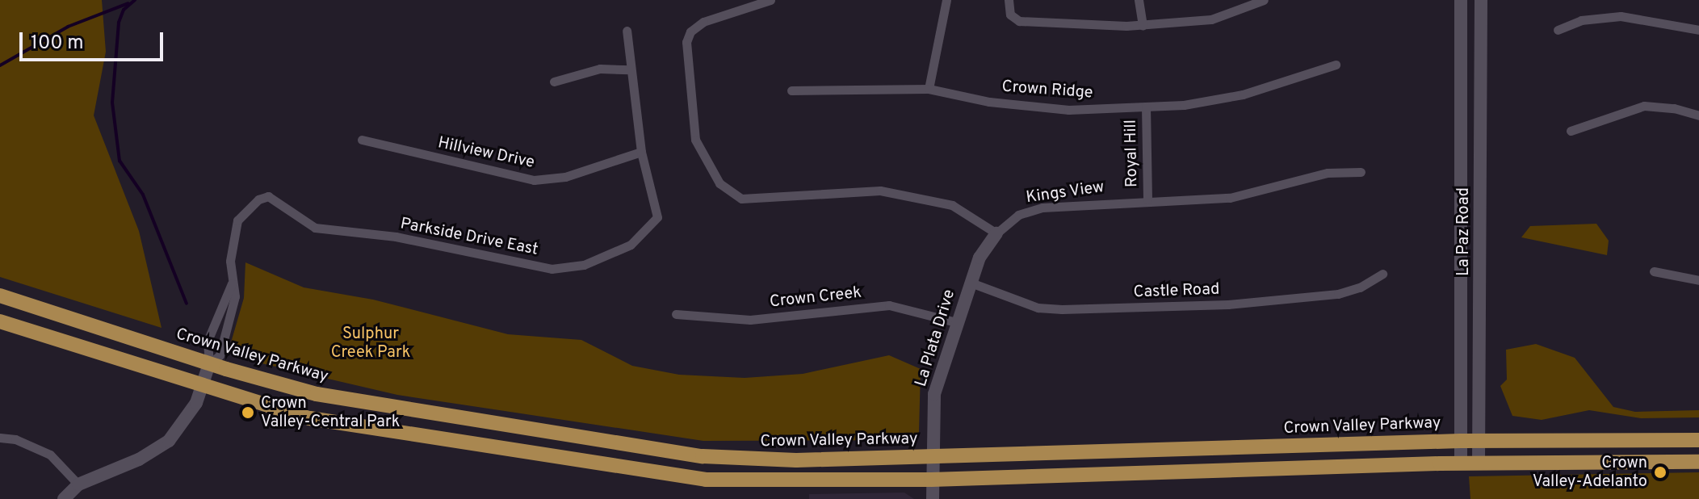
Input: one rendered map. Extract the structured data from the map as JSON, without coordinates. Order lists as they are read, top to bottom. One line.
{"streets":{"main road":["La Paz Road","La Plata Drive","Crown Valley Parkway"],"street":["Crown Ridge","Hillview Drive","Royal Hill","Kings View","Parkside Drive East","Castle Road","Crown Creek"]},"crossings":[["Crown Ridge","Royal Hill"],["Hillview Drive","Parkside Drive East"],["Royal Hill","Kings View"],["Kings View","La Plata Drive"],["La Paz Road","Crown Valley Parkway"],["Castle Road","La Plata Drive"],["Crown Creek","La Plata Drive"],["La Plata Drive","Crown Valley Parkway"]],"parks":["Sulphur Creek Park"],"places":["Crown Valley-Central Park","Crown Valley-Adelanto"],"scale_bar":"100 m"}
